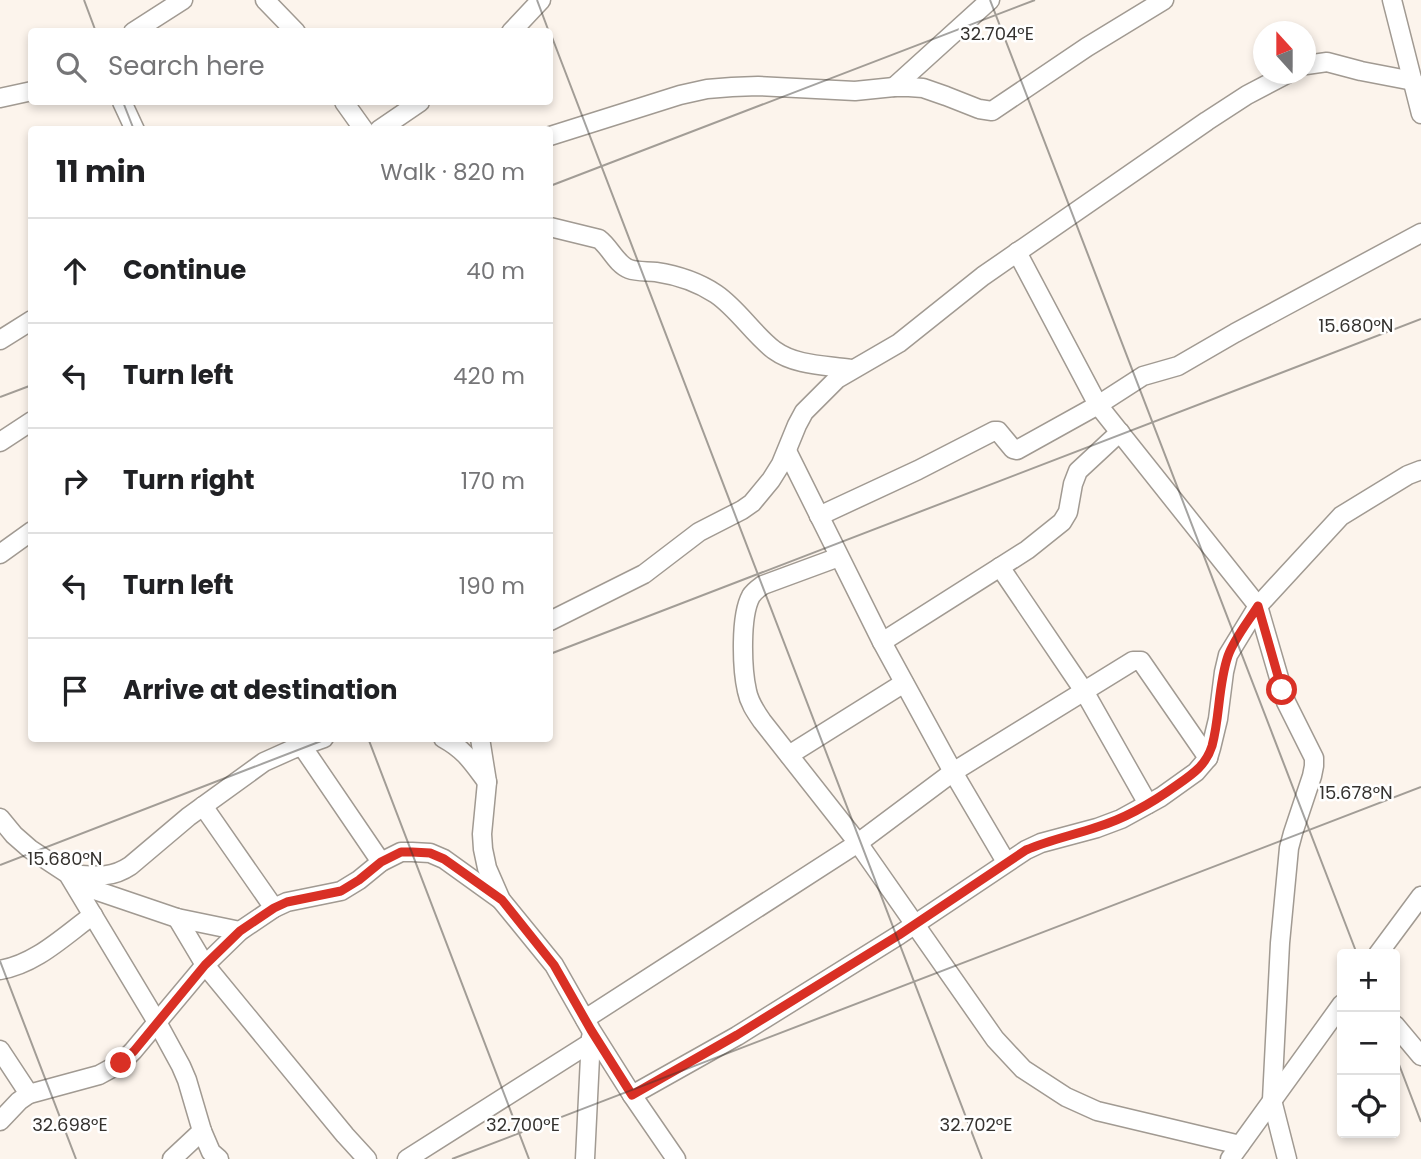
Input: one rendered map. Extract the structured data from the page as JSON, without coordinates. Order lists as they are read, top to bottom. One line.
{"north":"top","page":{"search":"Search here","heading":["11 min","Walk · 820 m"],"list":[["Continue","40 m"],["Turn left","420 m"],["Turn right","170 m"],["Turn left","190 m"],"Arrive at destination"],"map_buttons":["+","−"]},"coordinates":["32.704°E","15.680°N","15.678°N","32.698°E","32.700°E","32.702°E"]}
